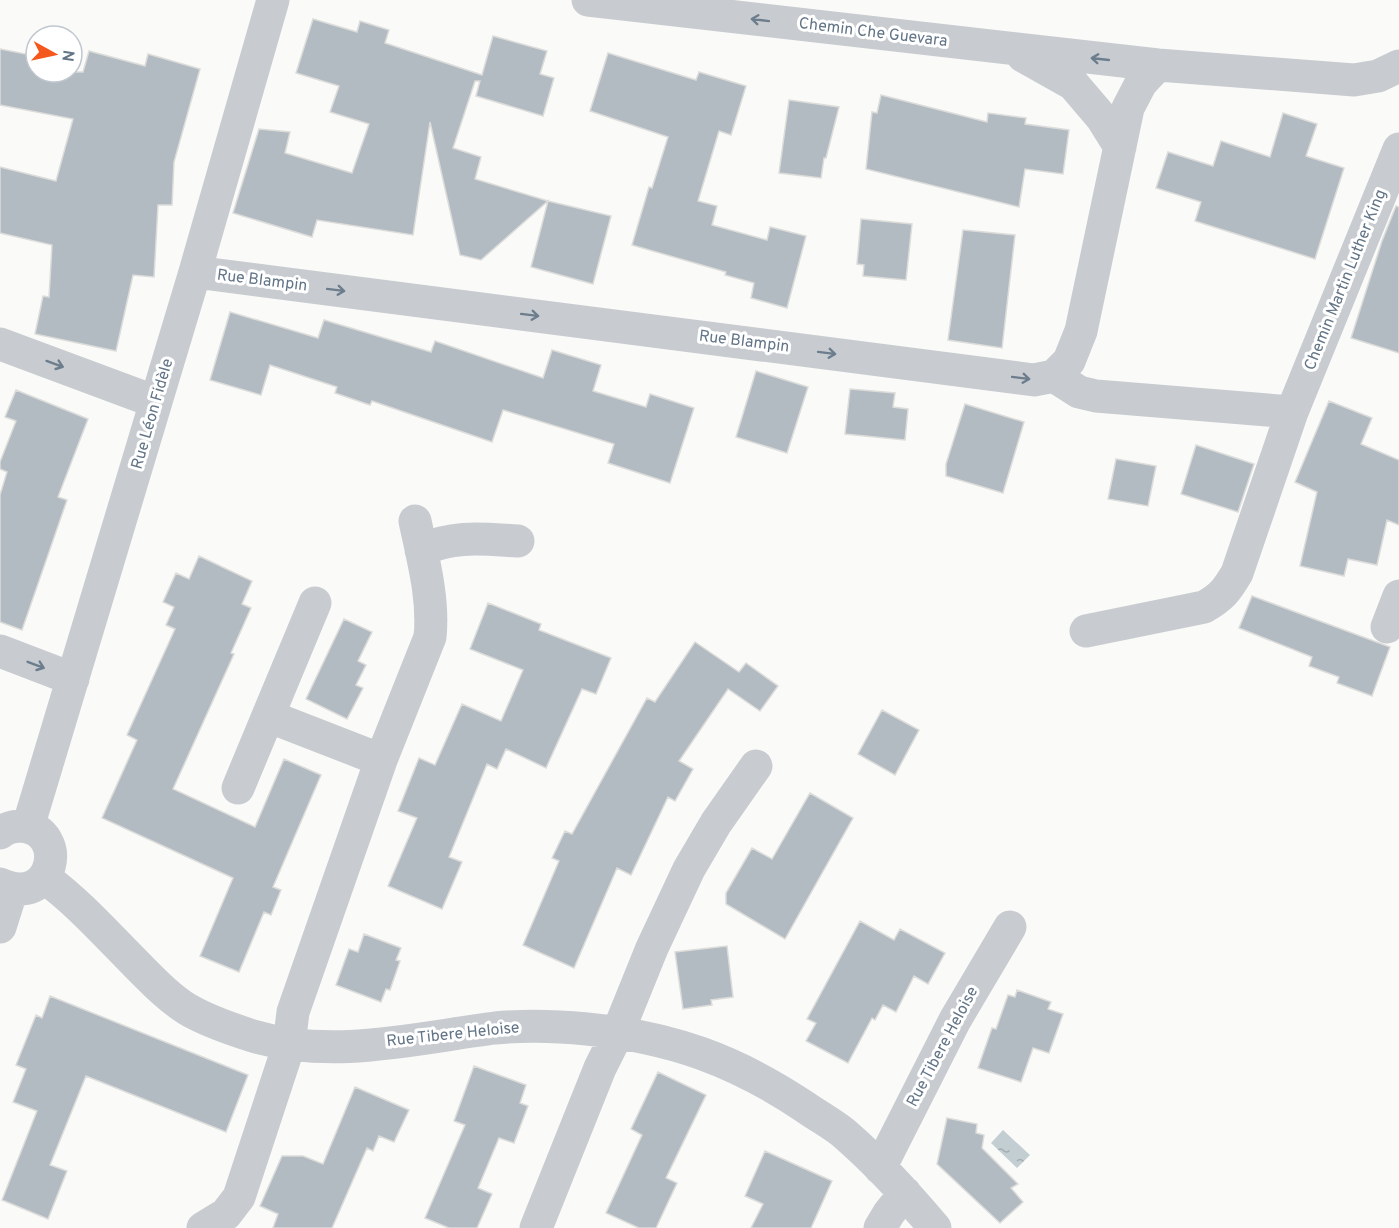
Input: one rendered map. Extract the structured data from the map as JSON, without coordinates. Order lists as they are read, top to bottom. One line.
{"streets":{"street":["Chemin Che Guevara","Chemin Martin Luther King","Rue Blampin","Rue Léon Fidèle","Rue Tibere Heloise"]},"crossings":[["Rue Blampin","Rue Léon Fidèle"]],"one_way":["Chemin Che Guevara","Rue Blampin"],"north":"right"}
